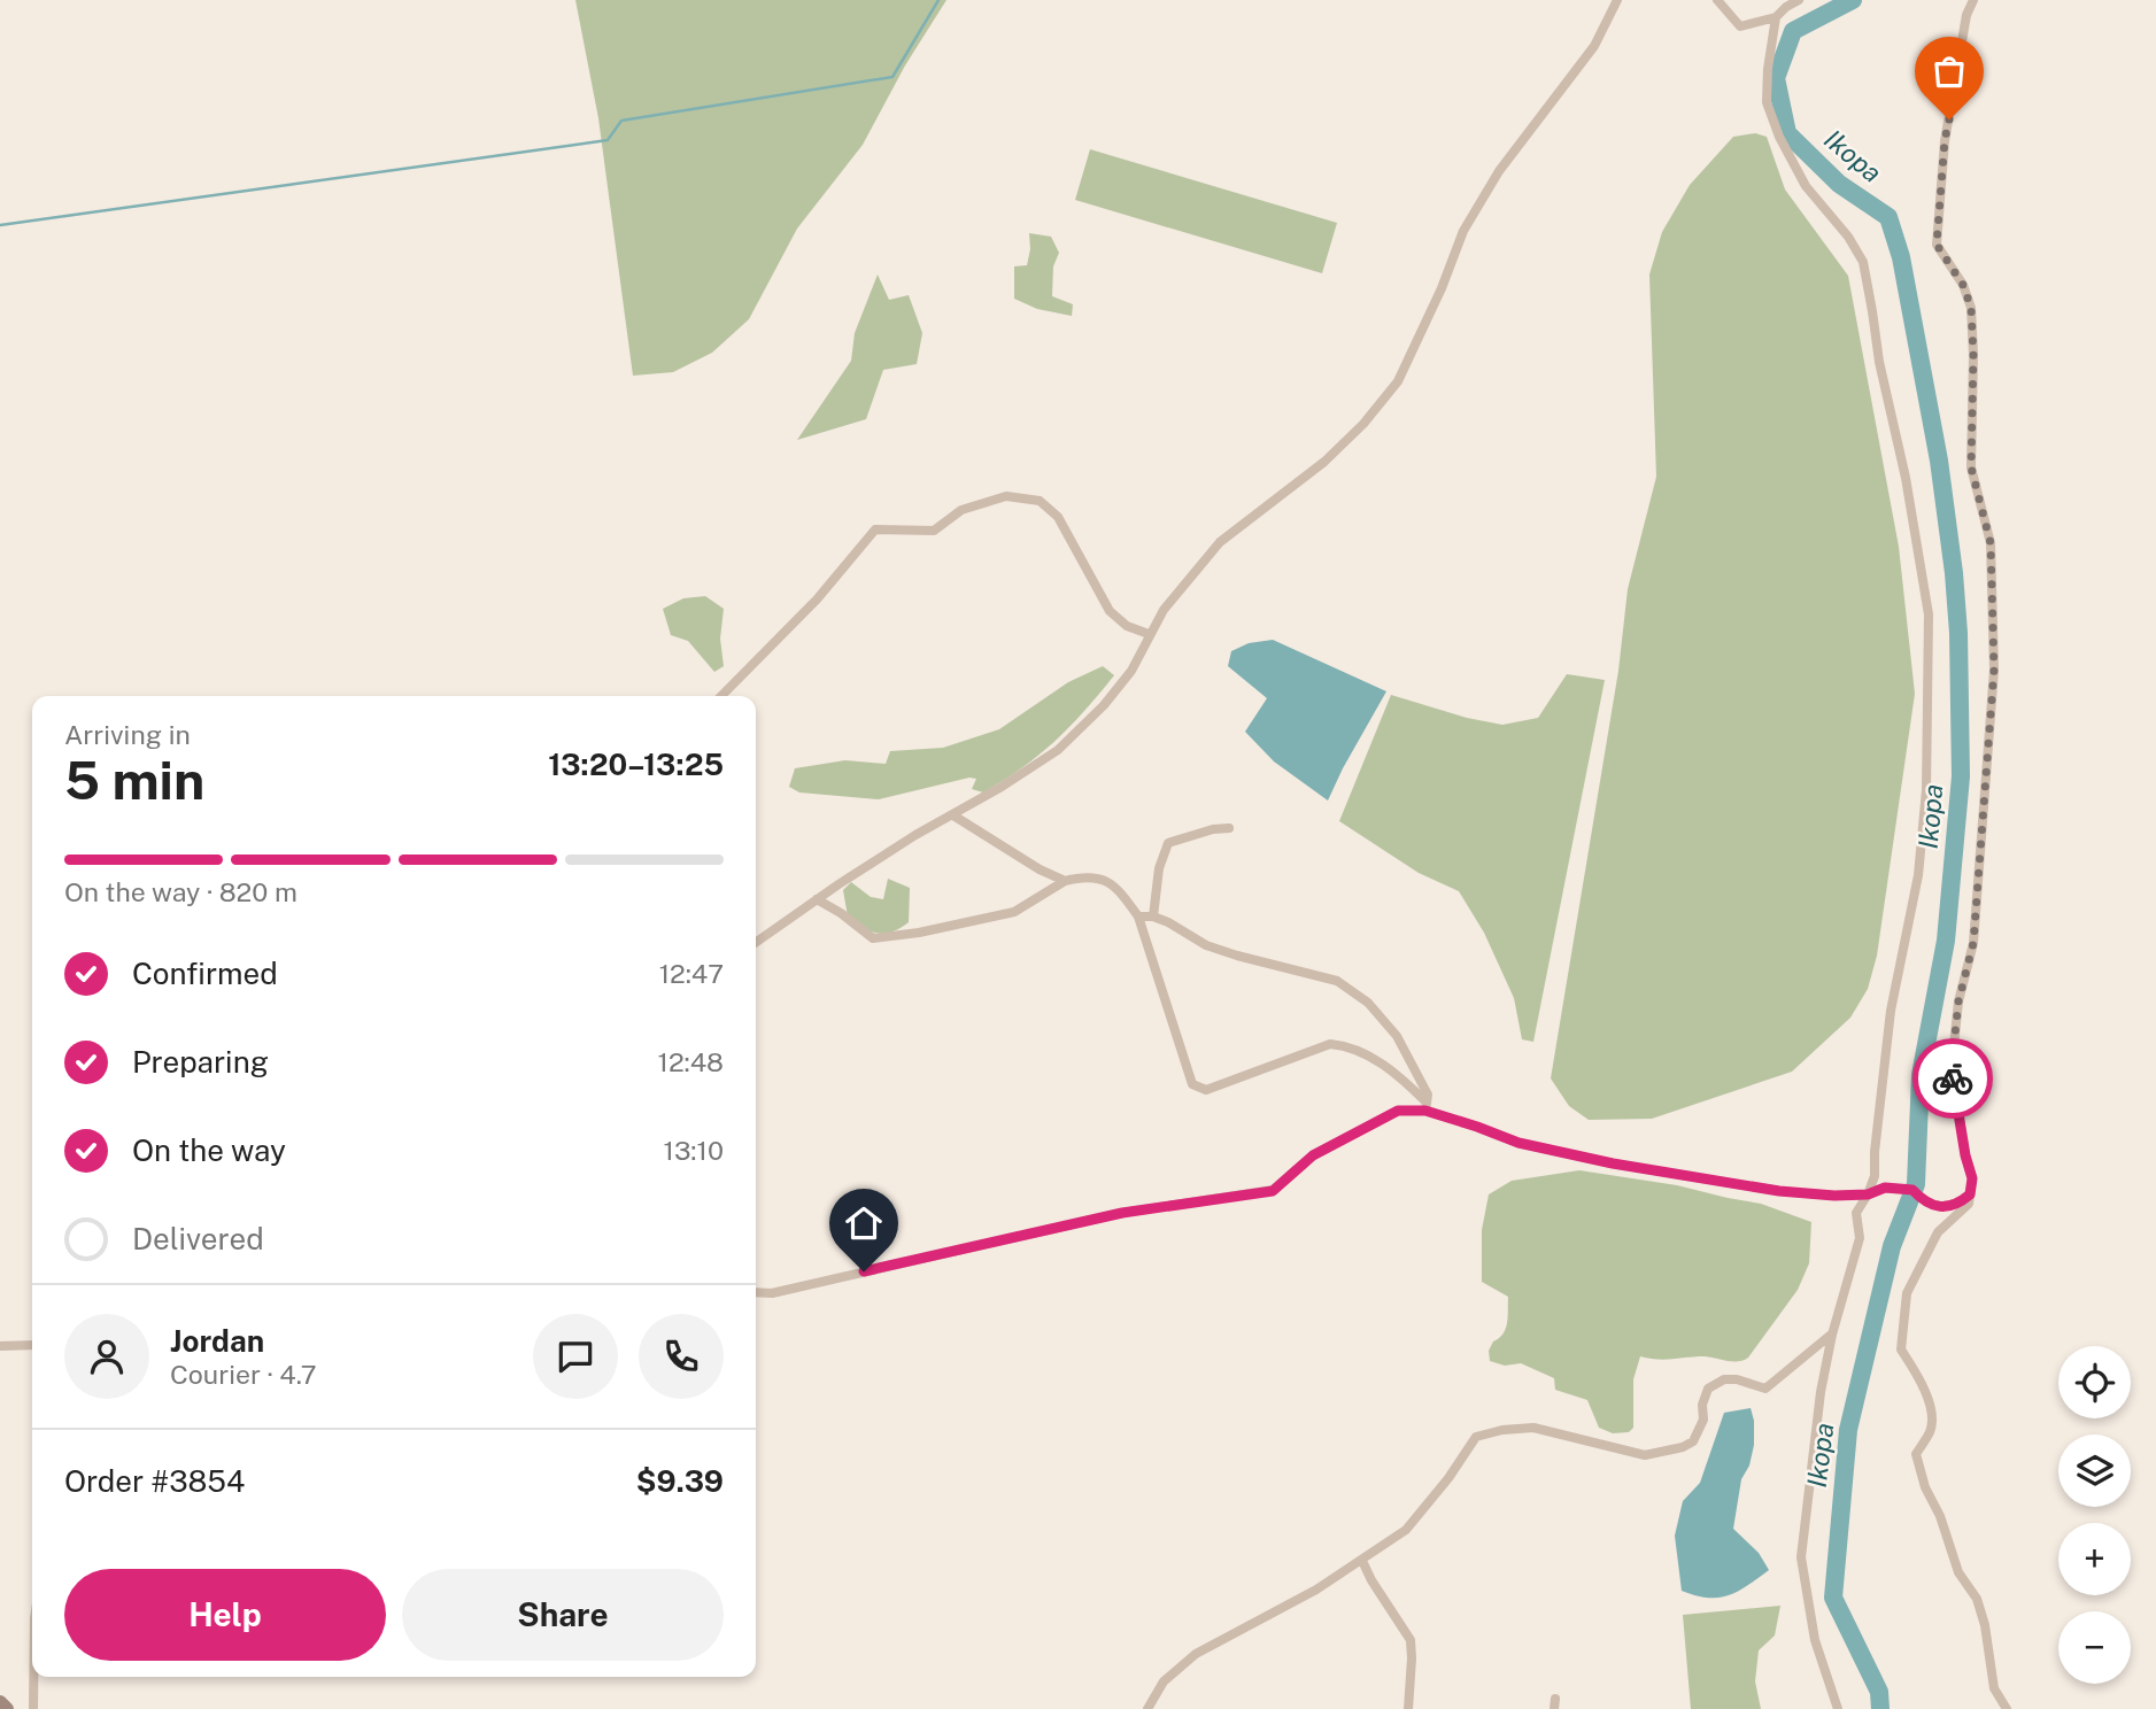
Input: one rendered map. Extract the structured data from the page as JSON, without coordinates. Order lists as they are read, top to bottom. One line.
{"water":["Ikopa"],"page":{"heading":["5 min","Arriving in","13:20–13:25"],"panel":["Jordan","Courier · 4.7","Order #3854","$9.39"],"bar":"On the way · 820 m","list":[["Confirmed","12:47"],["Preparing","12:48"],["On the way","13:10"],"Delivered"],"map_buttons":["+","−"],"buttons":["Help","Share"]}}
